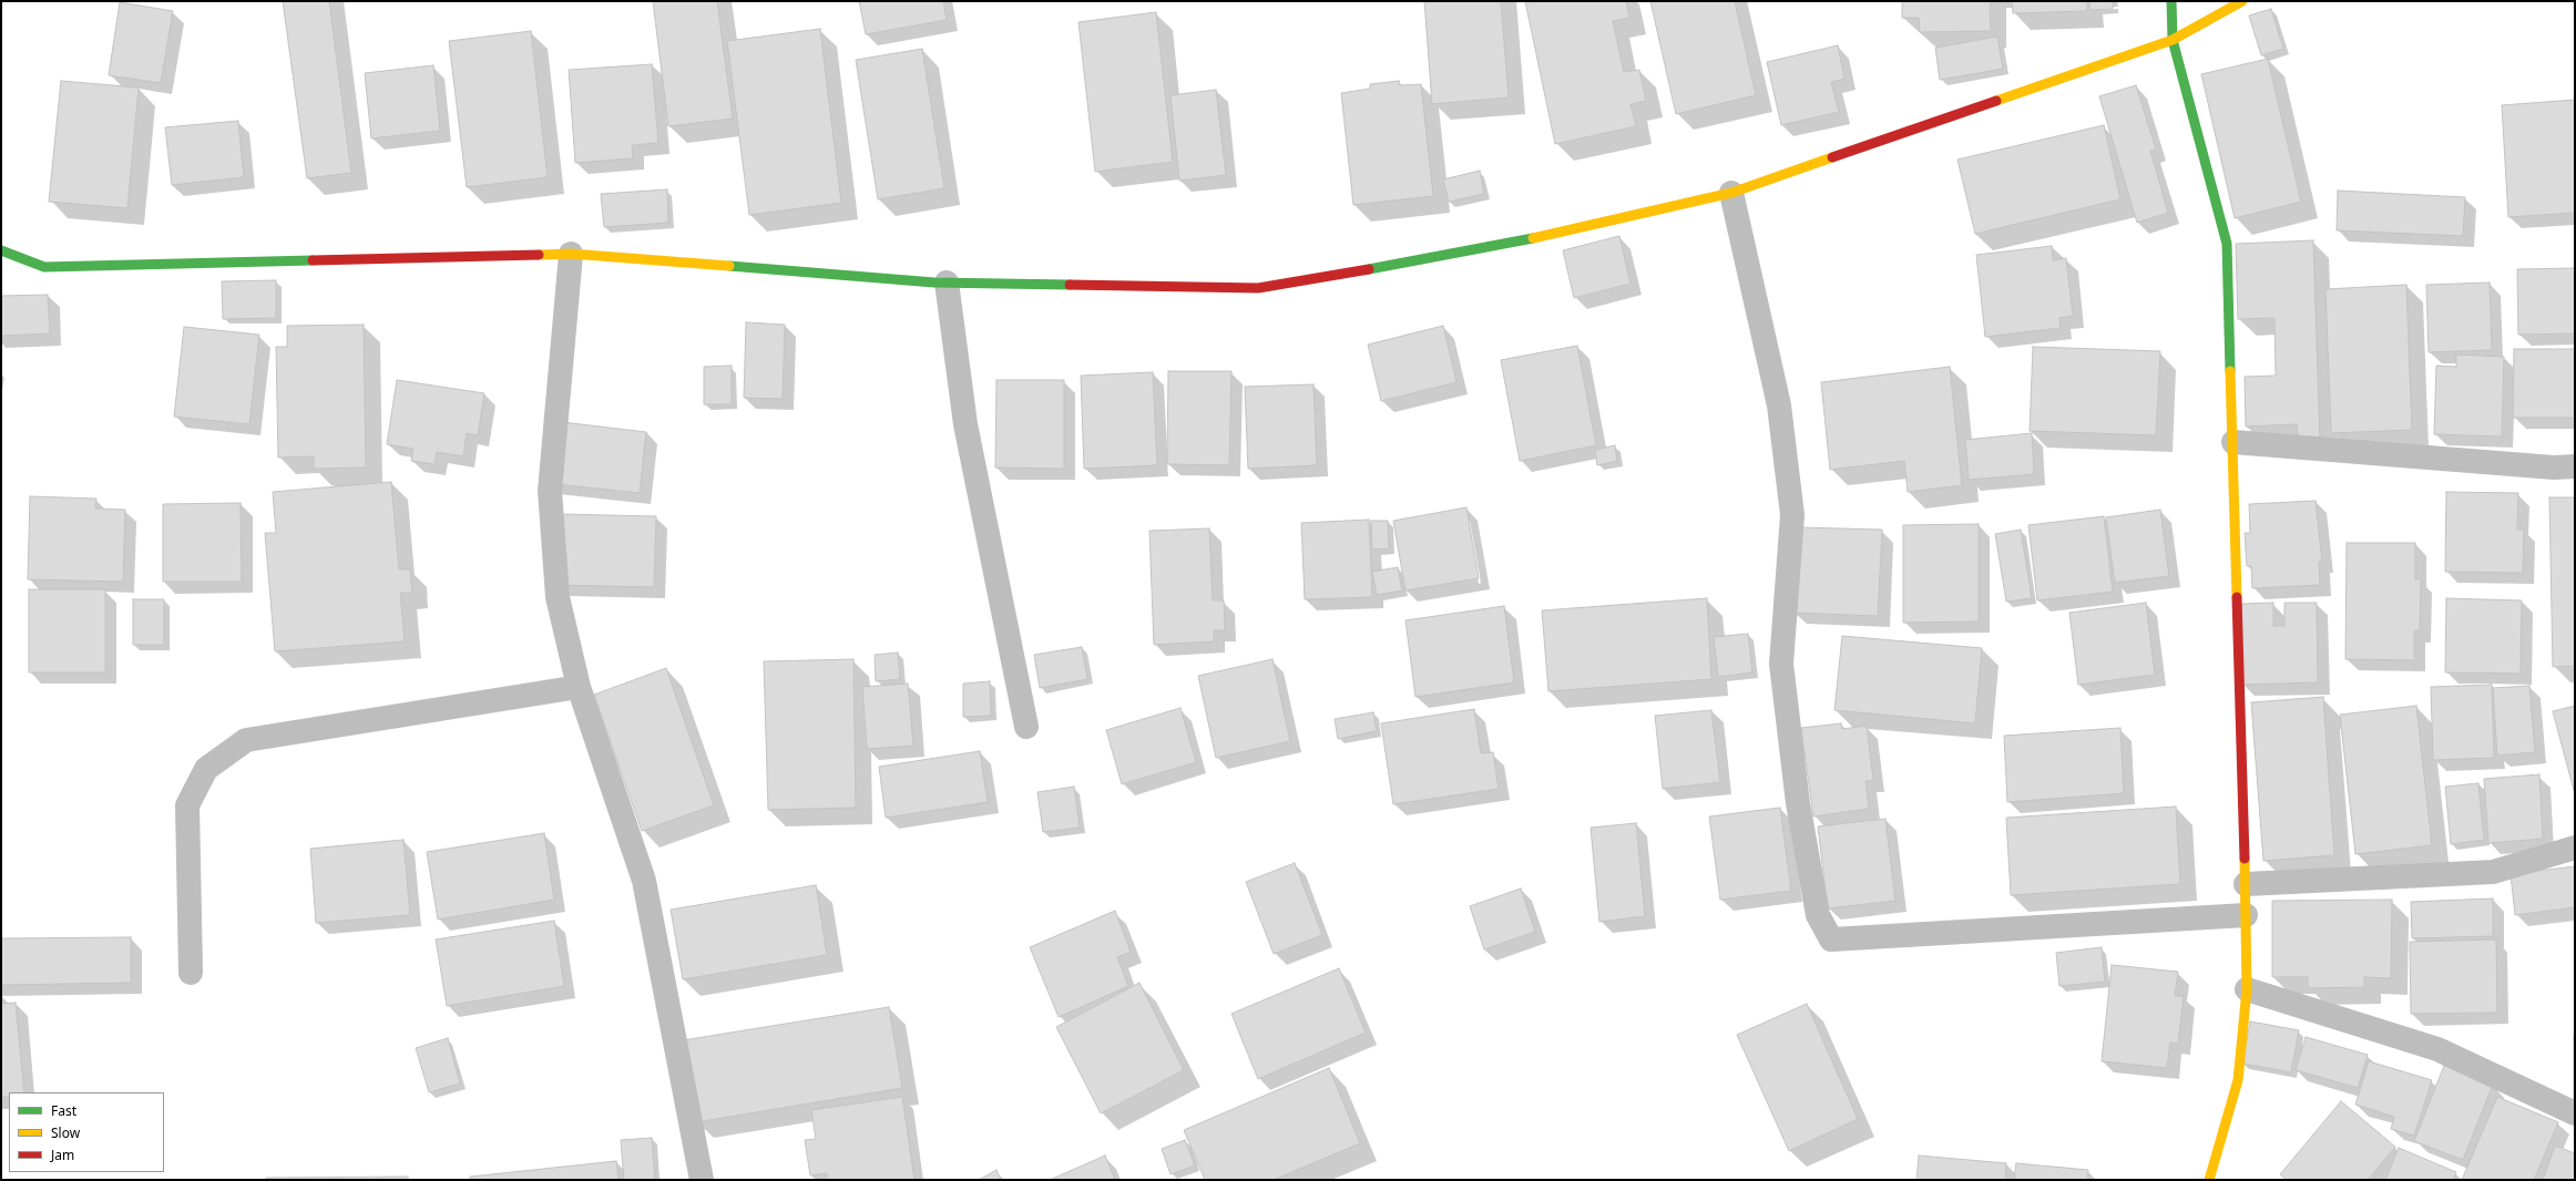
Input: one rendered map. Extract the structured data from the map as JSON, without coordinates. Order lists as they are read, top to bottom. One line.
{"legend":["Fast","Slow","Jam"]}
